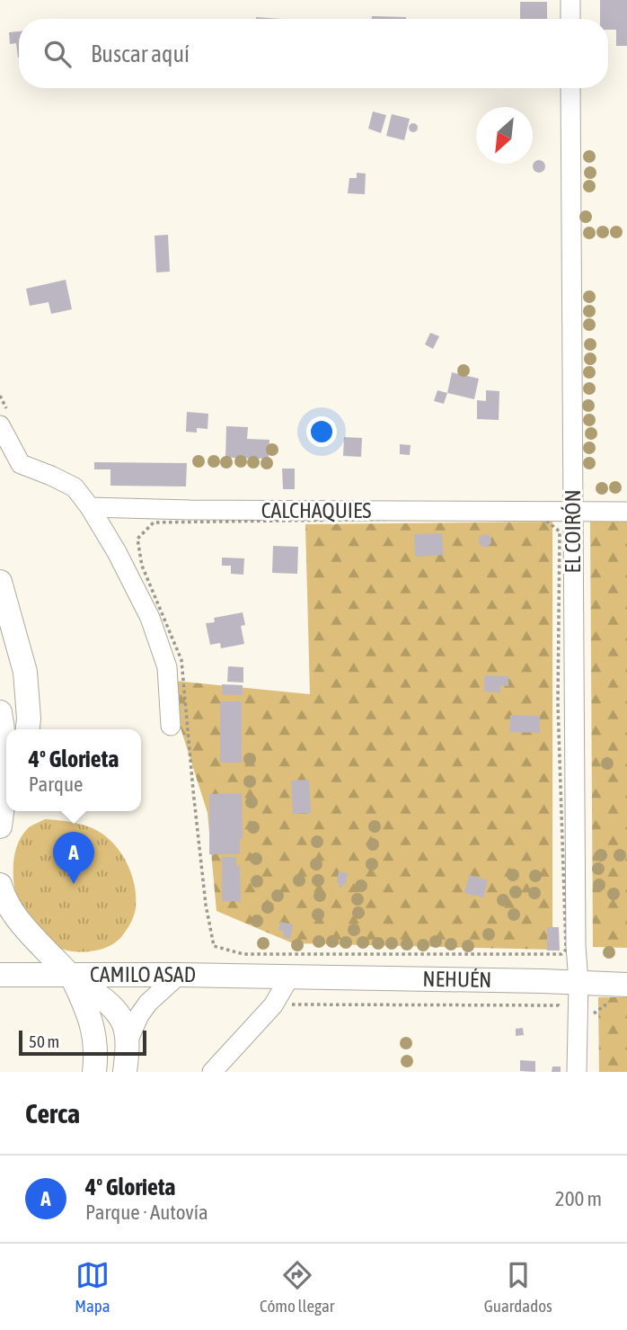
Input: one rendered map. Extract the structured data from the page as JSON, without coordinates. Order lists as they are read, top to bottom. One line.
{"streets":{"street":["CALCHAQUIES","EL COIRÓN","CAMILO ASAD","NEHUÉN"]},"crossings":[["CALCHAQUIES","EL COIRÓN"],["EL COIRÓN","NEHUÉN"],["CAMILO ASAD","NEHUÉN"]],"scale_bar":"50 m","north":"bottom left","page":{"search":"Buscar aquí","popup":["4º Glorieta","Parque"],"pins":"A","scale":"50 m","heading":"Cerca","list":[{"mark":"A","name":"4º Glorieta","note":"Parque · Autovía","value":"200 m"}],"nav":["Mapa","Cómo llegar","Guardados"]}}
